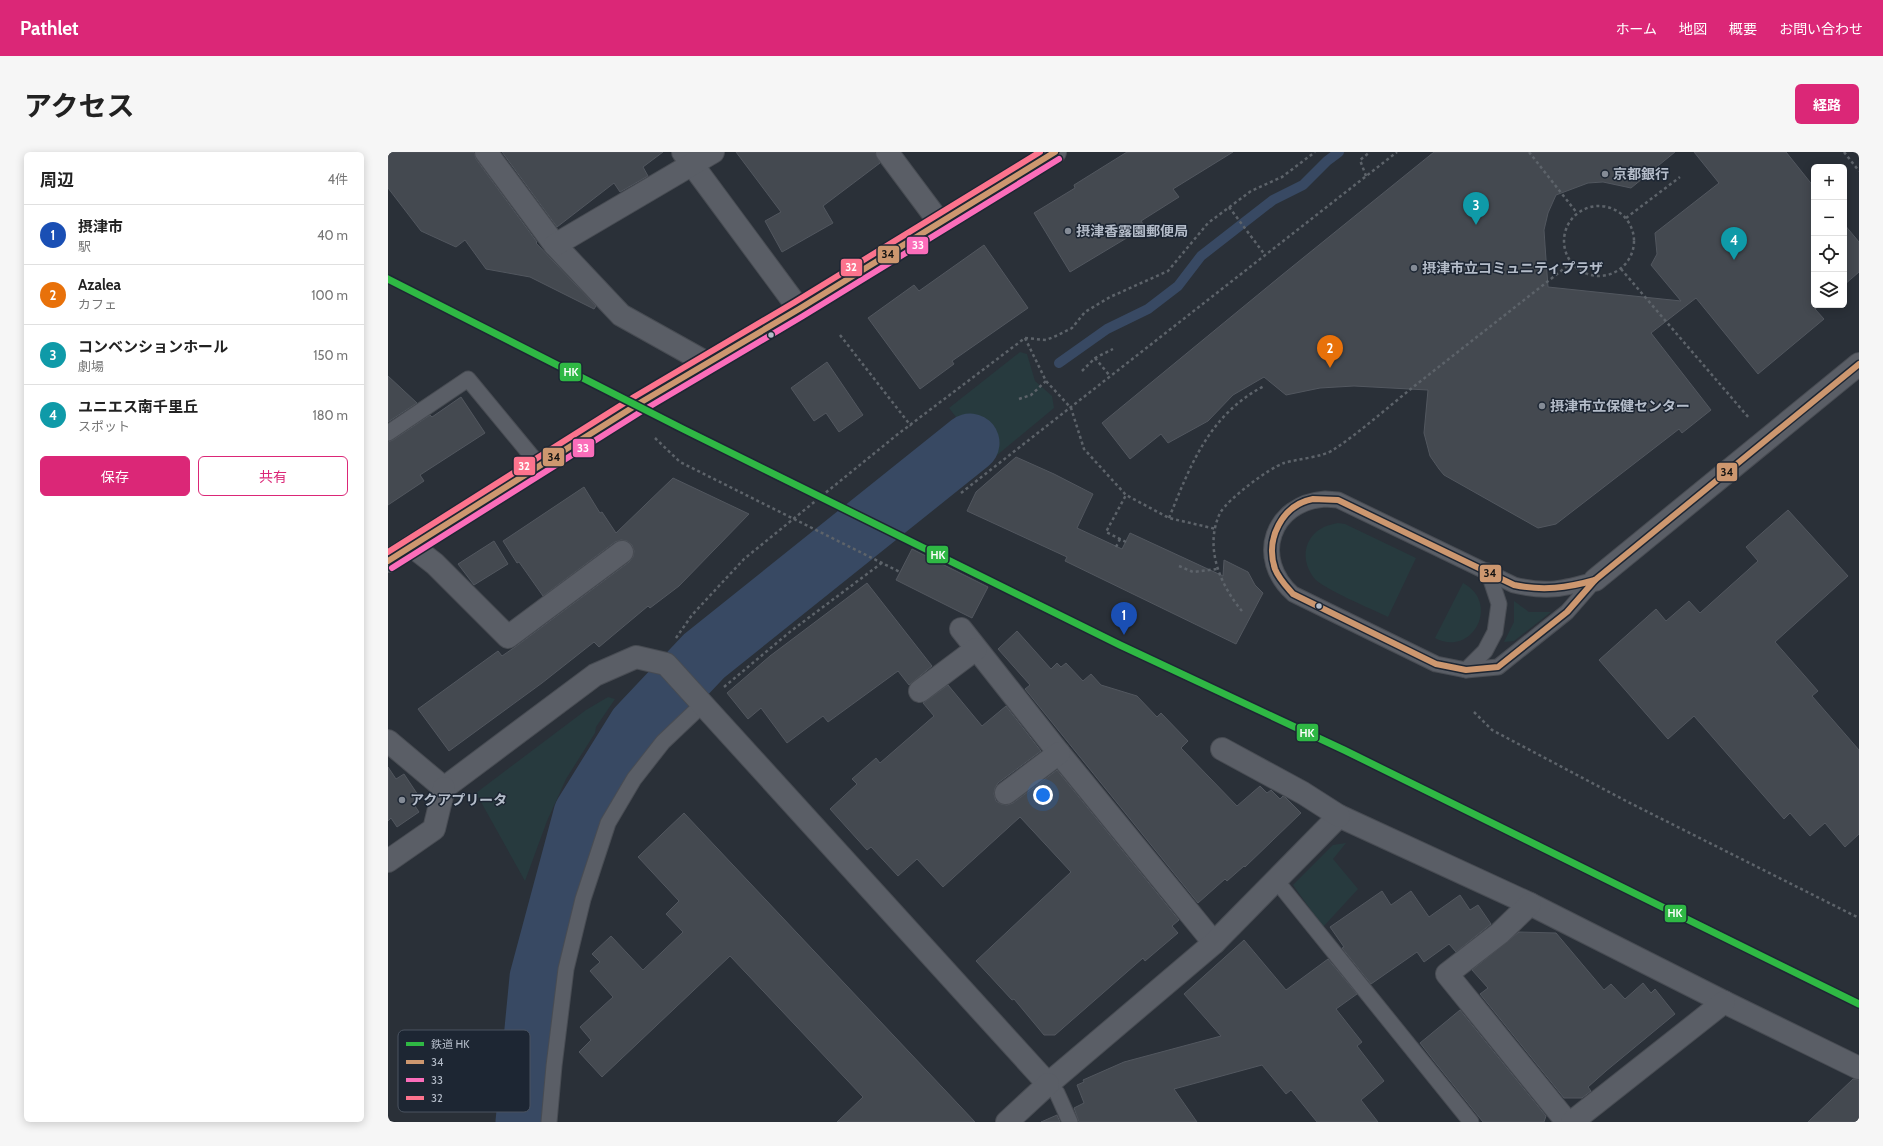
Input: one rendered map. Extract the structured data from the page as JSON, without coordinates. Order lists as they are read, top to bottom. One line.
{"places":["京都銀行","摂津香露園郵便局","摂津市立コミュニティプラザ","摂津市立保健センター","アクアプリータ"],"lines":["transit line 34","transit line 32","transit line 33","rail line HK"],"legend":["鉄道 HK","34","33","32"],"page":{"header":"Pathlet","nav":["ホーム","地図","概要","お問い合わせ"],"title":"アクセス","buttons":["経路",["保存","共有"]],"heading":["周辺","4件"],"map_buttons":["+","−"],"pins":["3","4","2","1"],"list":[{"mark":"1","name":"摂津市","note":"駅","value":"40 m"},{"mark":"2","name":"Azalea","note":"カフェ","value":"100 m"},{"mark":"3","name":"コンベンションホール","note":"劇場","value":"150 m"},{"mark":"4","name":"ユニエス南千里丘","note":"スポット","value":"180 m"}]}}
